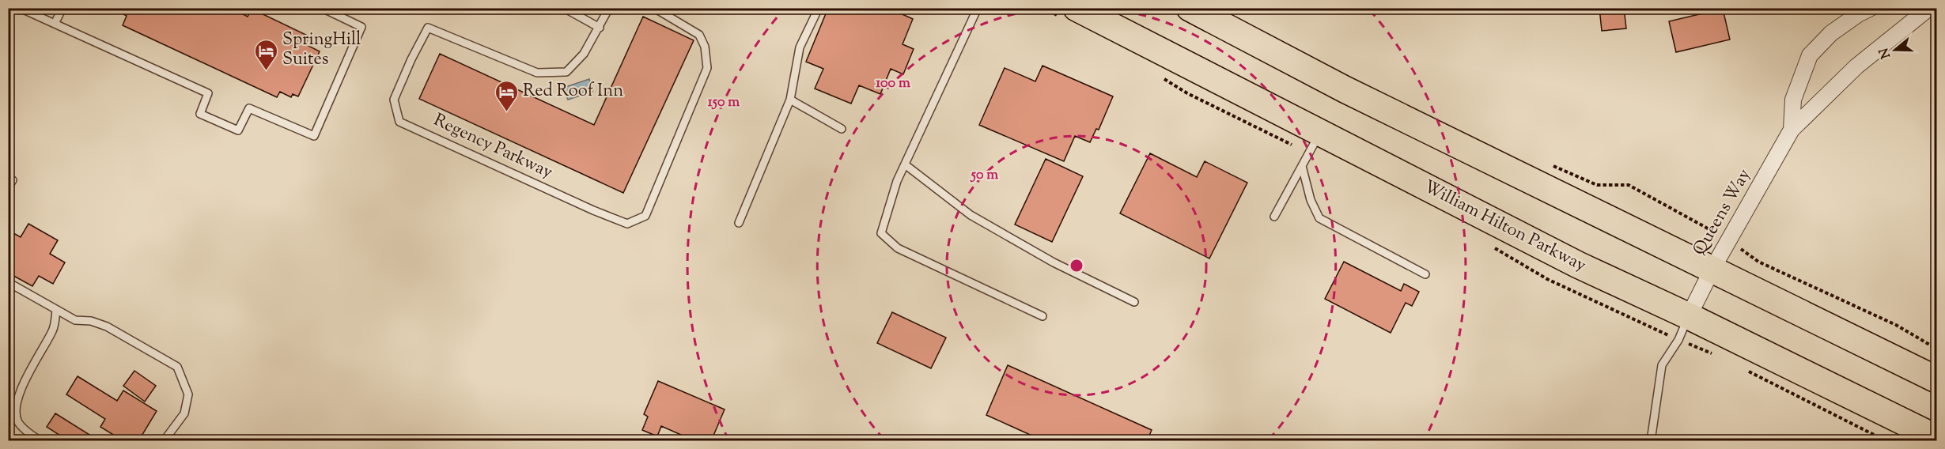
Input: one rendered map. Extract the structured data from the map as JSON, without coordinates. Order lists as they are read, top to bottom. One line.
{"streets":{"highway":["William Hilton Parkway"],"street":["Queens Way"],"lane":["Regency Parkway"]},"crossings":[["Queens Way","William Hilton Parkway"]],"places":{"hotel":["SpringHill Suites","Red Roof Inn"]},"north":"left","rings":["100 m","150 m","50 m"]}
